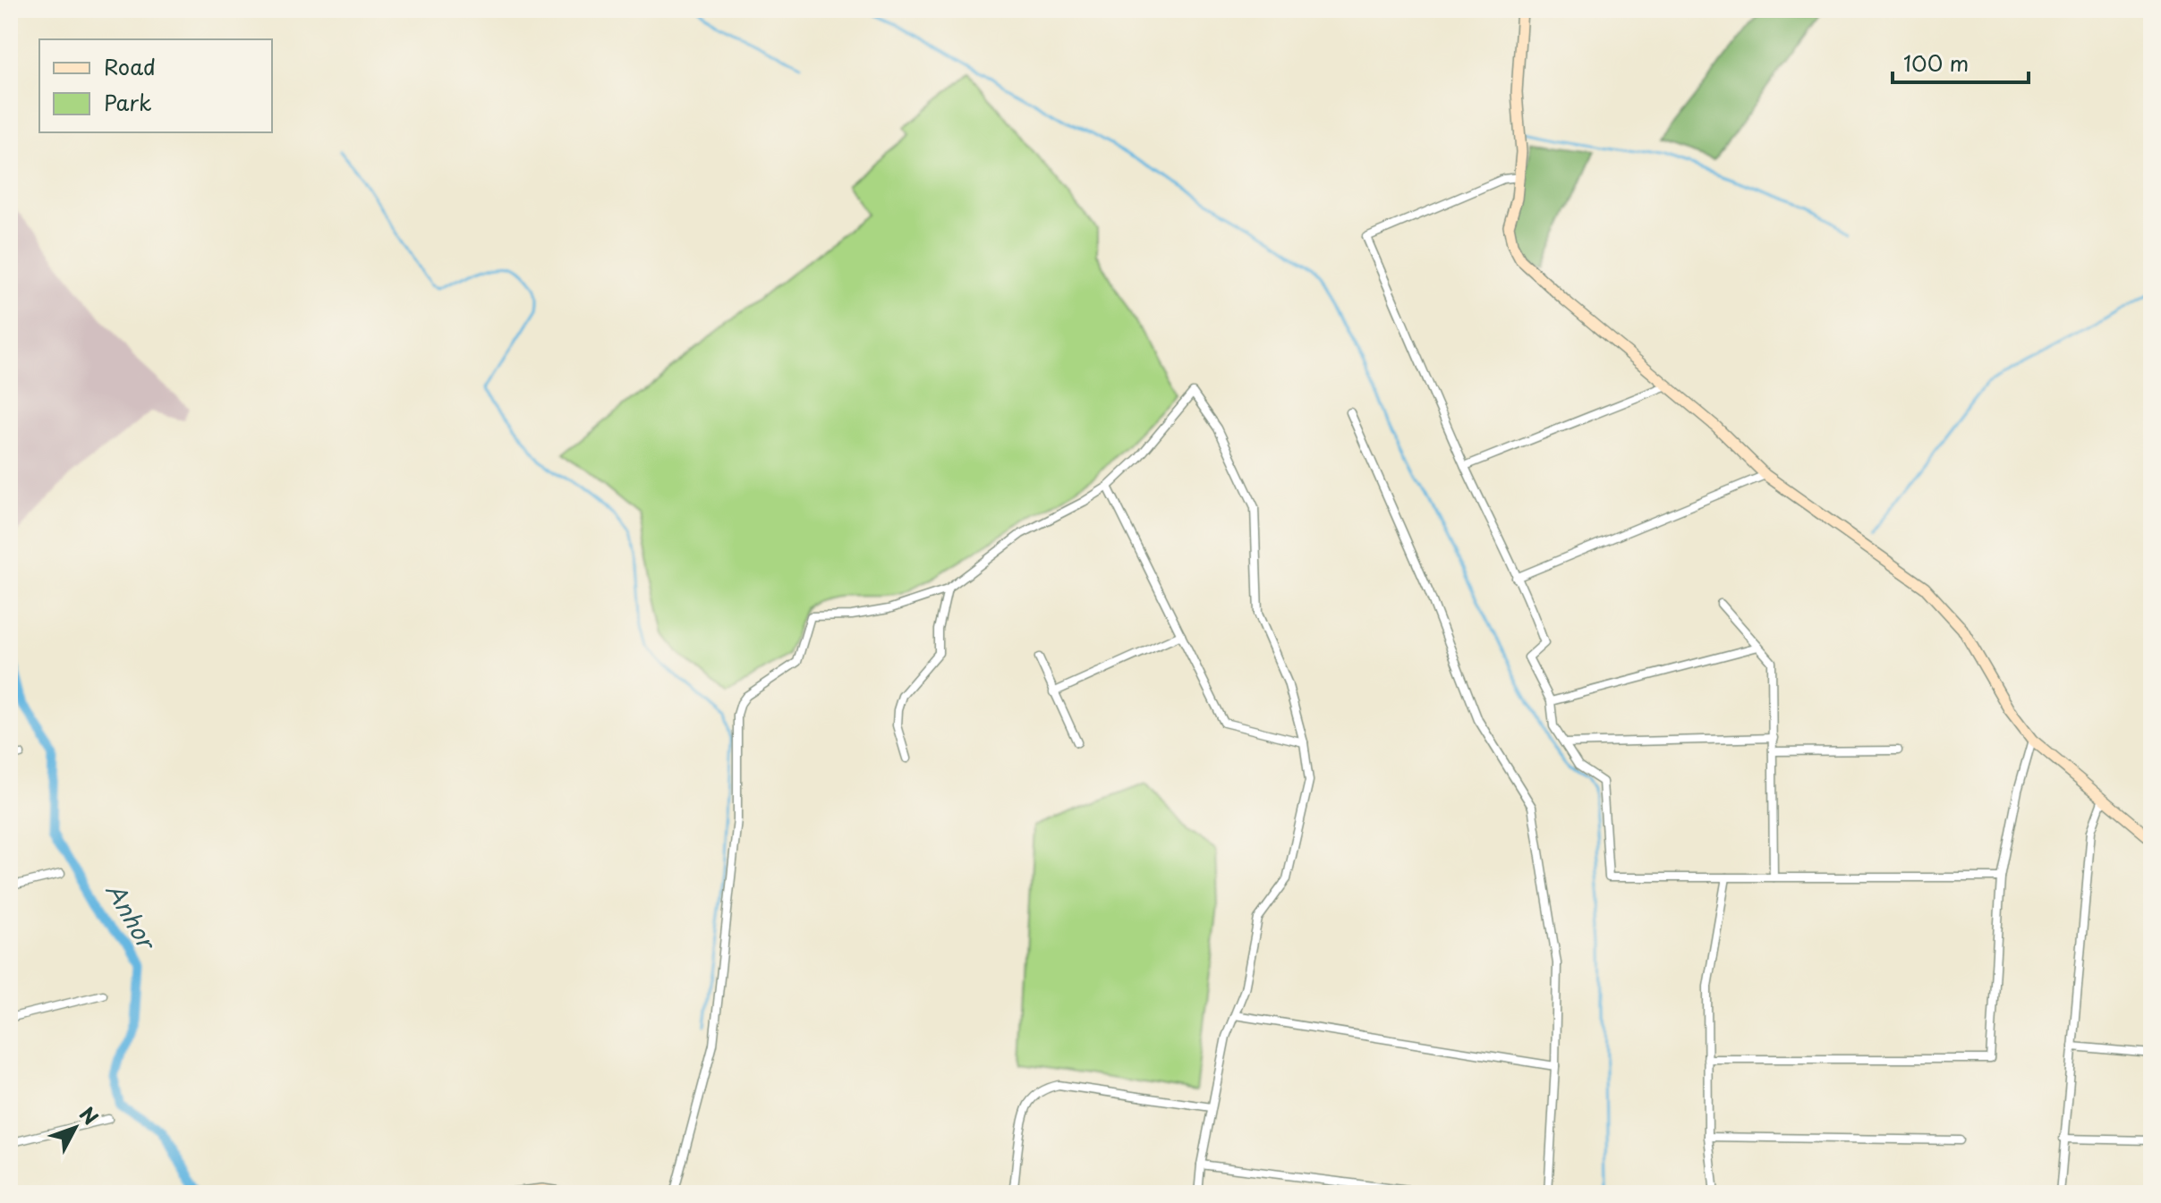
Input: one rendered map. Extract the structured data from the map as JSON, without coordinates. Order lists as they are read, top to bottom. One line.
{"water":["Anhor"],"legend":["Road","Park"],"scale_bar":"100 m","north":"top right"}
